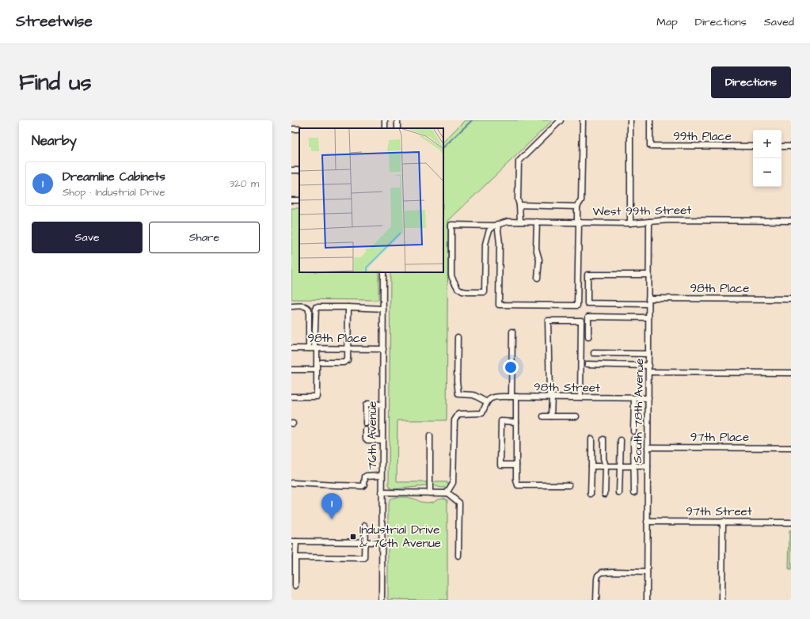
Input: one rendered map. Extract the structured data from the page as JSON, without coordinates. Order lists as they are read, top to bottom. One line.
{"streets":{"street":["99th Place","West 99th Street","98th Place","98th Street","South 78th Avenue","76th Avenue","97th Place","97th Street"]},"crossings":[["West 99th Street","South 78th Avenue"],["98th Place","South 78th Avenue"],["98th Place","76th Avenue"],["98th Street","South 78th Avenue"],["South 78th Avenue","97th Place"],["South 78th Avenue","97th Street"]],"places":{"transit":["Industrial Drive & 76th Avenue"]},"page":{"header":"Streetwise","nav":["Map","Directions","Saved"],"buttons":["Directions",["Save","Share"]],"title":"Find us","heading":"Nearby","map_buttons":["+","−"],"list":[{"mark":"1","name":"Dreamline Cabinets","note":"Shop · Industrial Drive","value":"320 m"}],"pins":"1"}}
